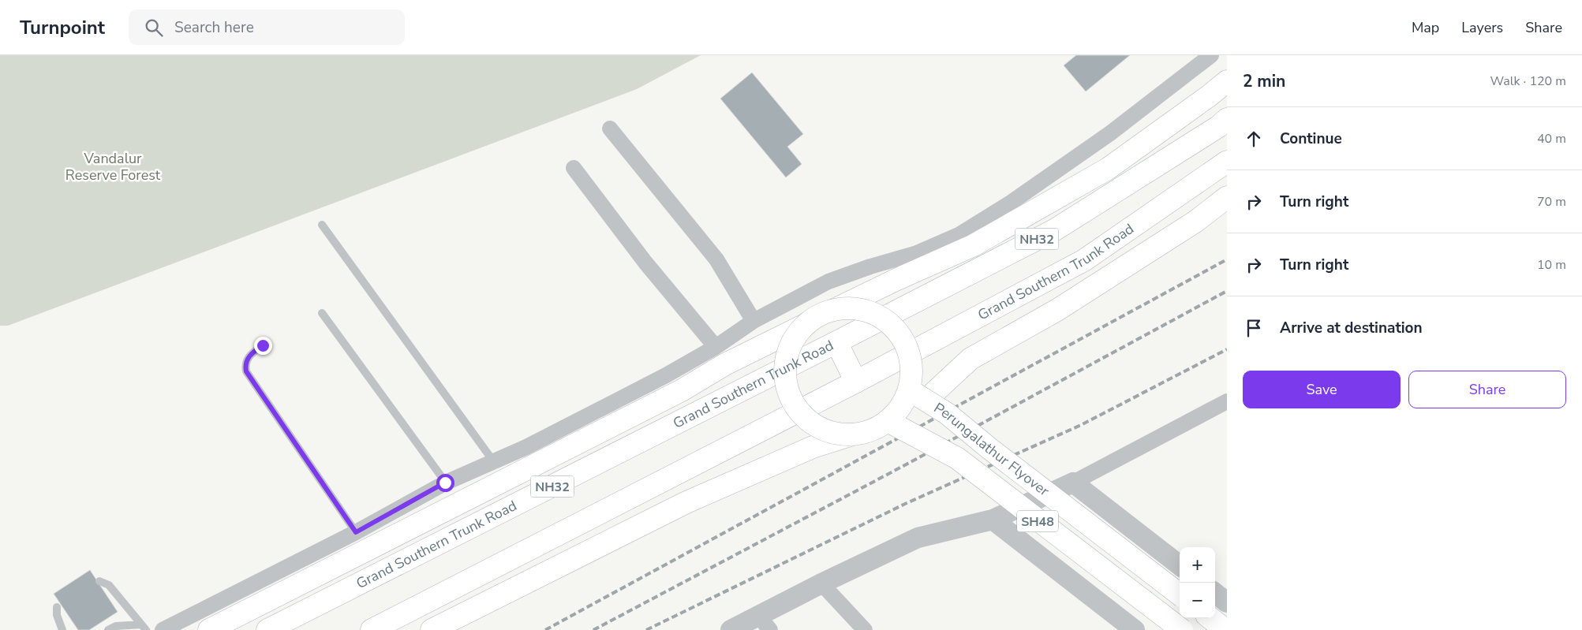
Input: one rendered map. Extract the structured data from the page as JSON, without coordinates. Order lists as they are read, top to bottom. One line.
{"streets":{"main road":["NH32","Grand Southern Trunk Road","Perungalathur Flyover","SH48"]},"parks":["Vandalur Reserve Forest"],"page":{"header":"Turnpoint","search":"Search here","nav":["Map","Layers","Share"],"heading":["2 min","Walk · 120 m"],"list":[["Continue","40 m"],["Turn right","70 m"],["Turn right","10 m"],"Arrive at destination"],"buttons":["Save","Share"],"map_buttons":["+","−"]}}
